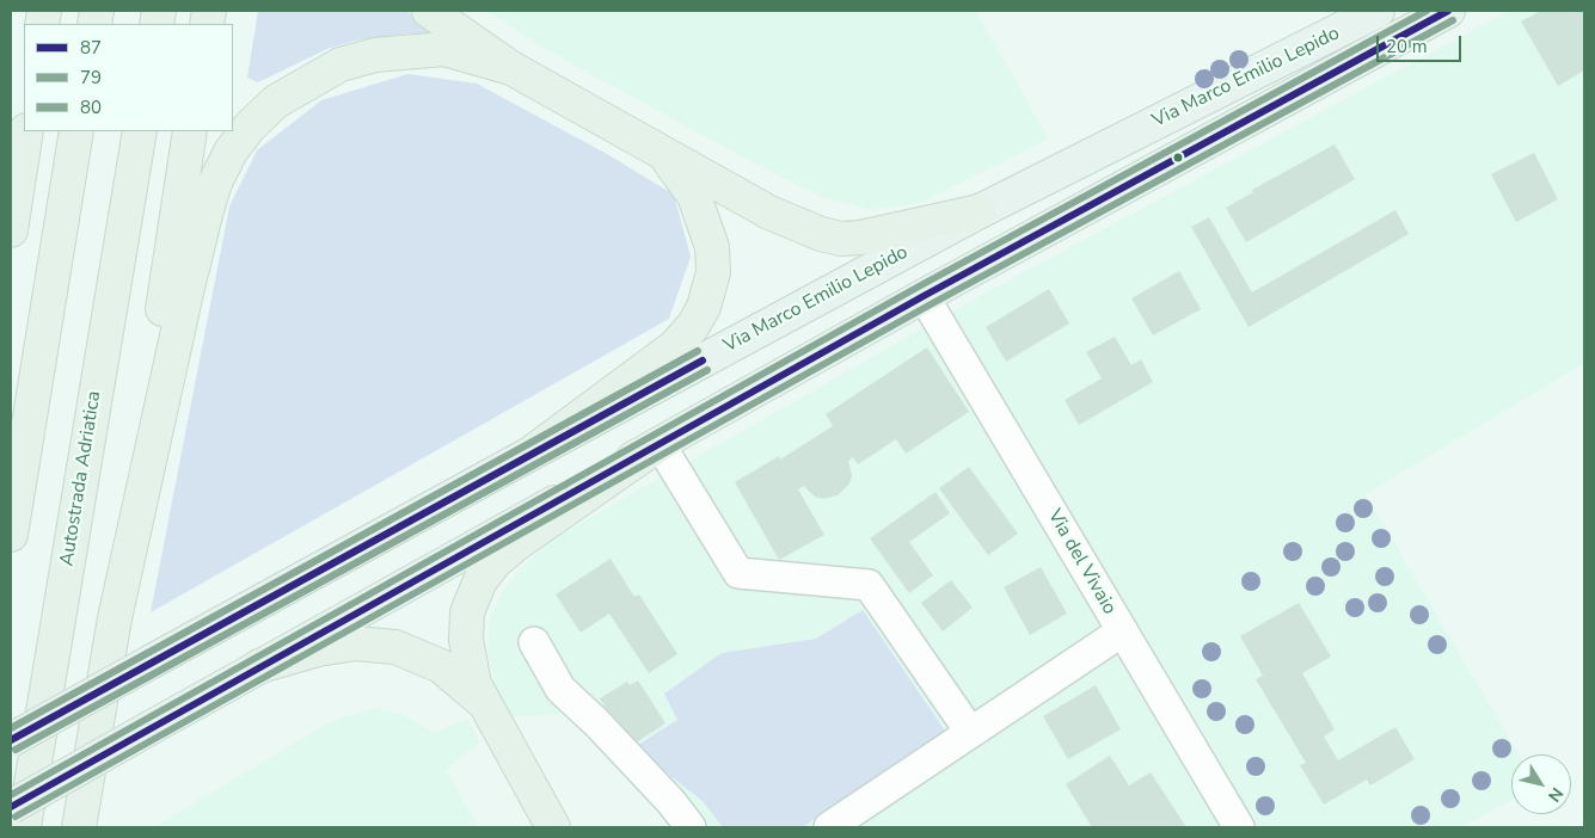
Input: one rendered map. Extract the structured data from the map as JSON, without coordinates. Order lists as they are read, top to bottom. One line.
{"streets":{"highway":["Autostrada Adriatica"],"main road":["Via Marco Emilio Lepido"],"street":["Via del Vivaio"]},"crossings":[["Via Marco Emilio Lepido","Via del Vivaio"]],"lines":["transit line 87","transit line 80","transit line 79"],"legend":["87","79","80"],"scale_bar":"20 m","north":"bottom right"}
